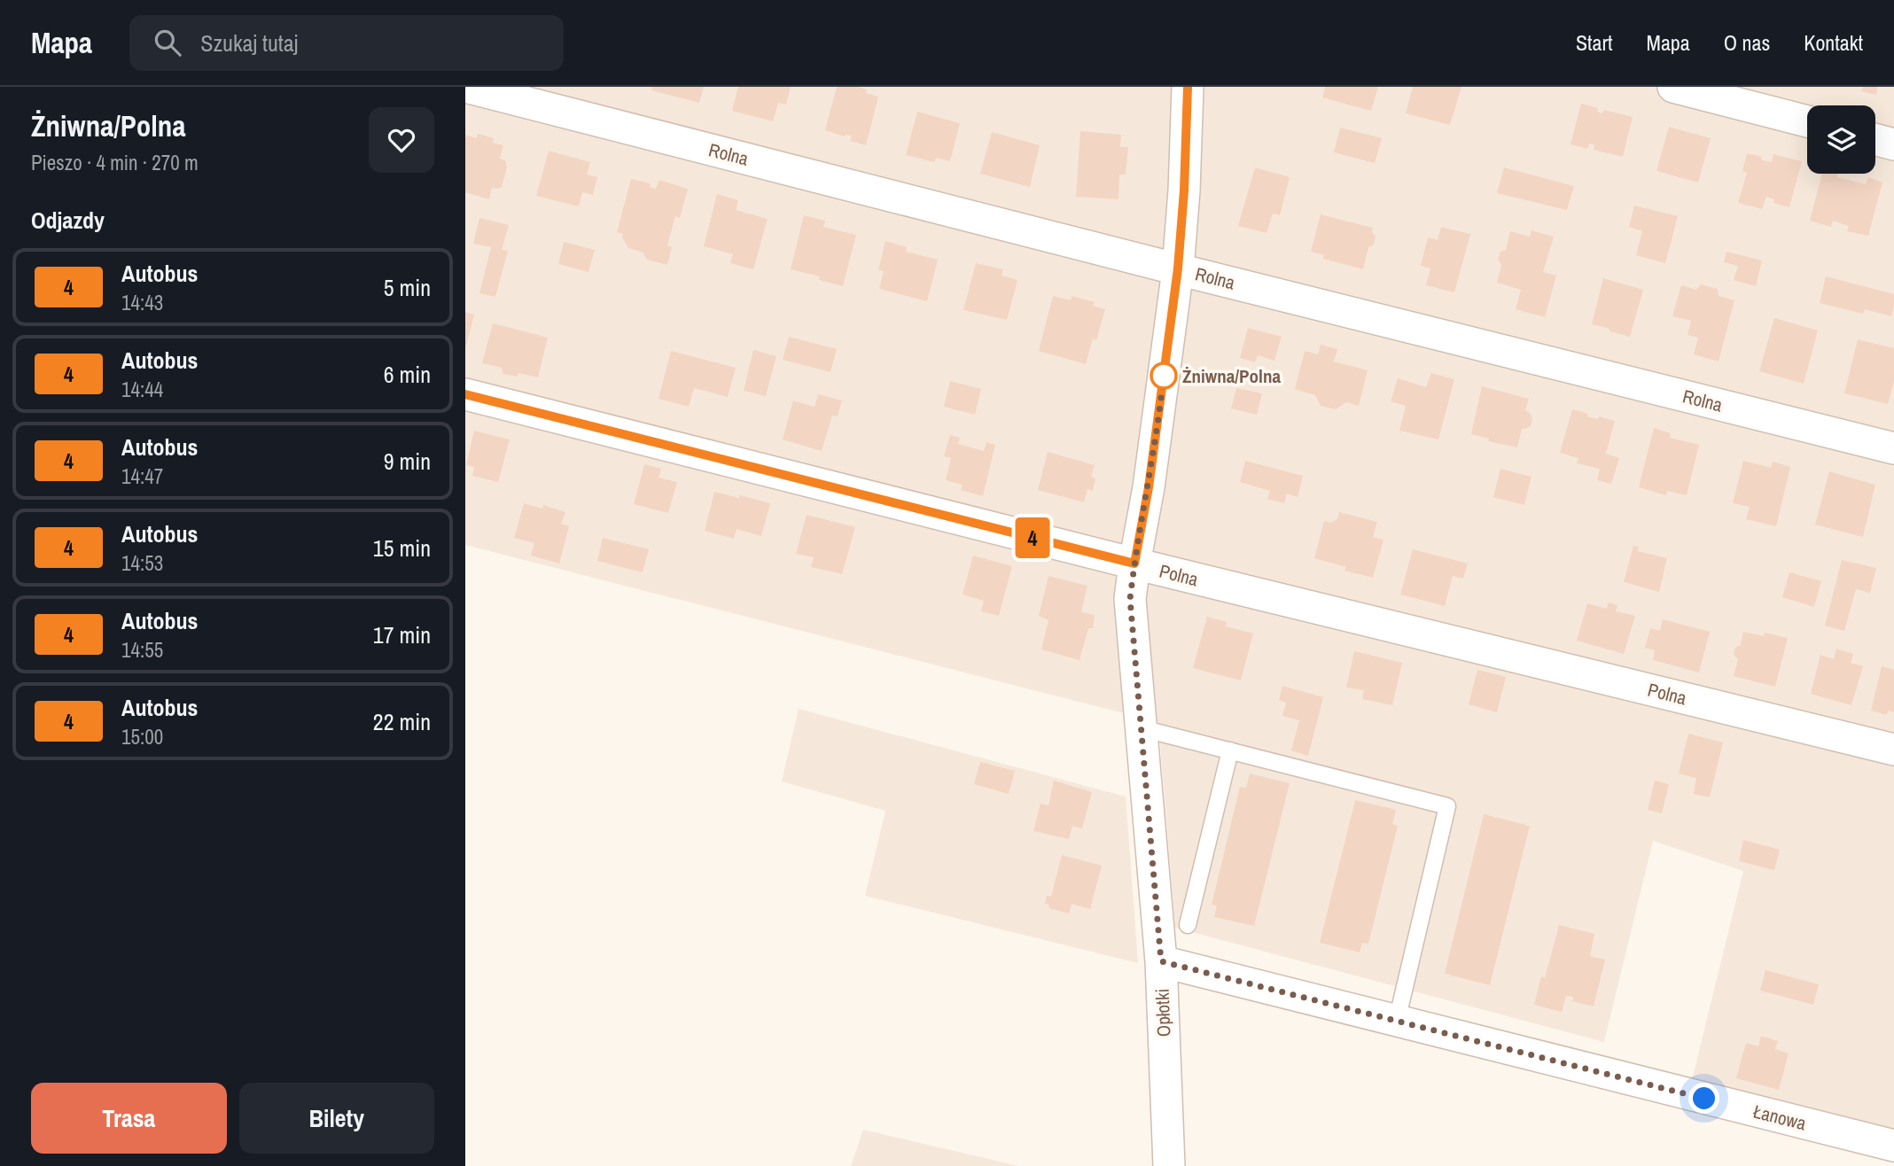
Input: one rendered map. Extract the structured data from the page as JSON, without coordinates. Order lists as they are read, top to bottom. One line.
{"streets":{"street":["Rolna","Polna","Opłotki","Łanowa"]},"crossings":[["Rolna","Opłotki"],["Polna","Opłotki"],["Opłotki","Łanowa"]],"places":["Żniwna/Polna"],"lines":["bus line 4"],"page":{"header":"Mapa","search":"Szukaj tutaj","nav":["Start","Mapa","O nas","Kontakt"],"heading":[["Żniwna/Polna","Pieszo · 4 min · 270 m"],"Odjazdy"],"on_map":"4","list":[{"mark":"4","name":"Autobus","note":"14:43","value":"5 min"},{"mark":"4","name":"Autobus","note":"14:44","value":"6 min"},{"mark":"4","name":"Autobus","note":"14:47","value":"9 min"},{"mark":"4","name":"Autobus","note":"14:53","value":"15 min"},{"mark":"4","name":"Autobus","note":"14:55","value":"17 min"},{"mark":"4","name":"Autobus","note":"15:00","value":"22 min"}],"buttons":["Trasa","Bilety"]}}
